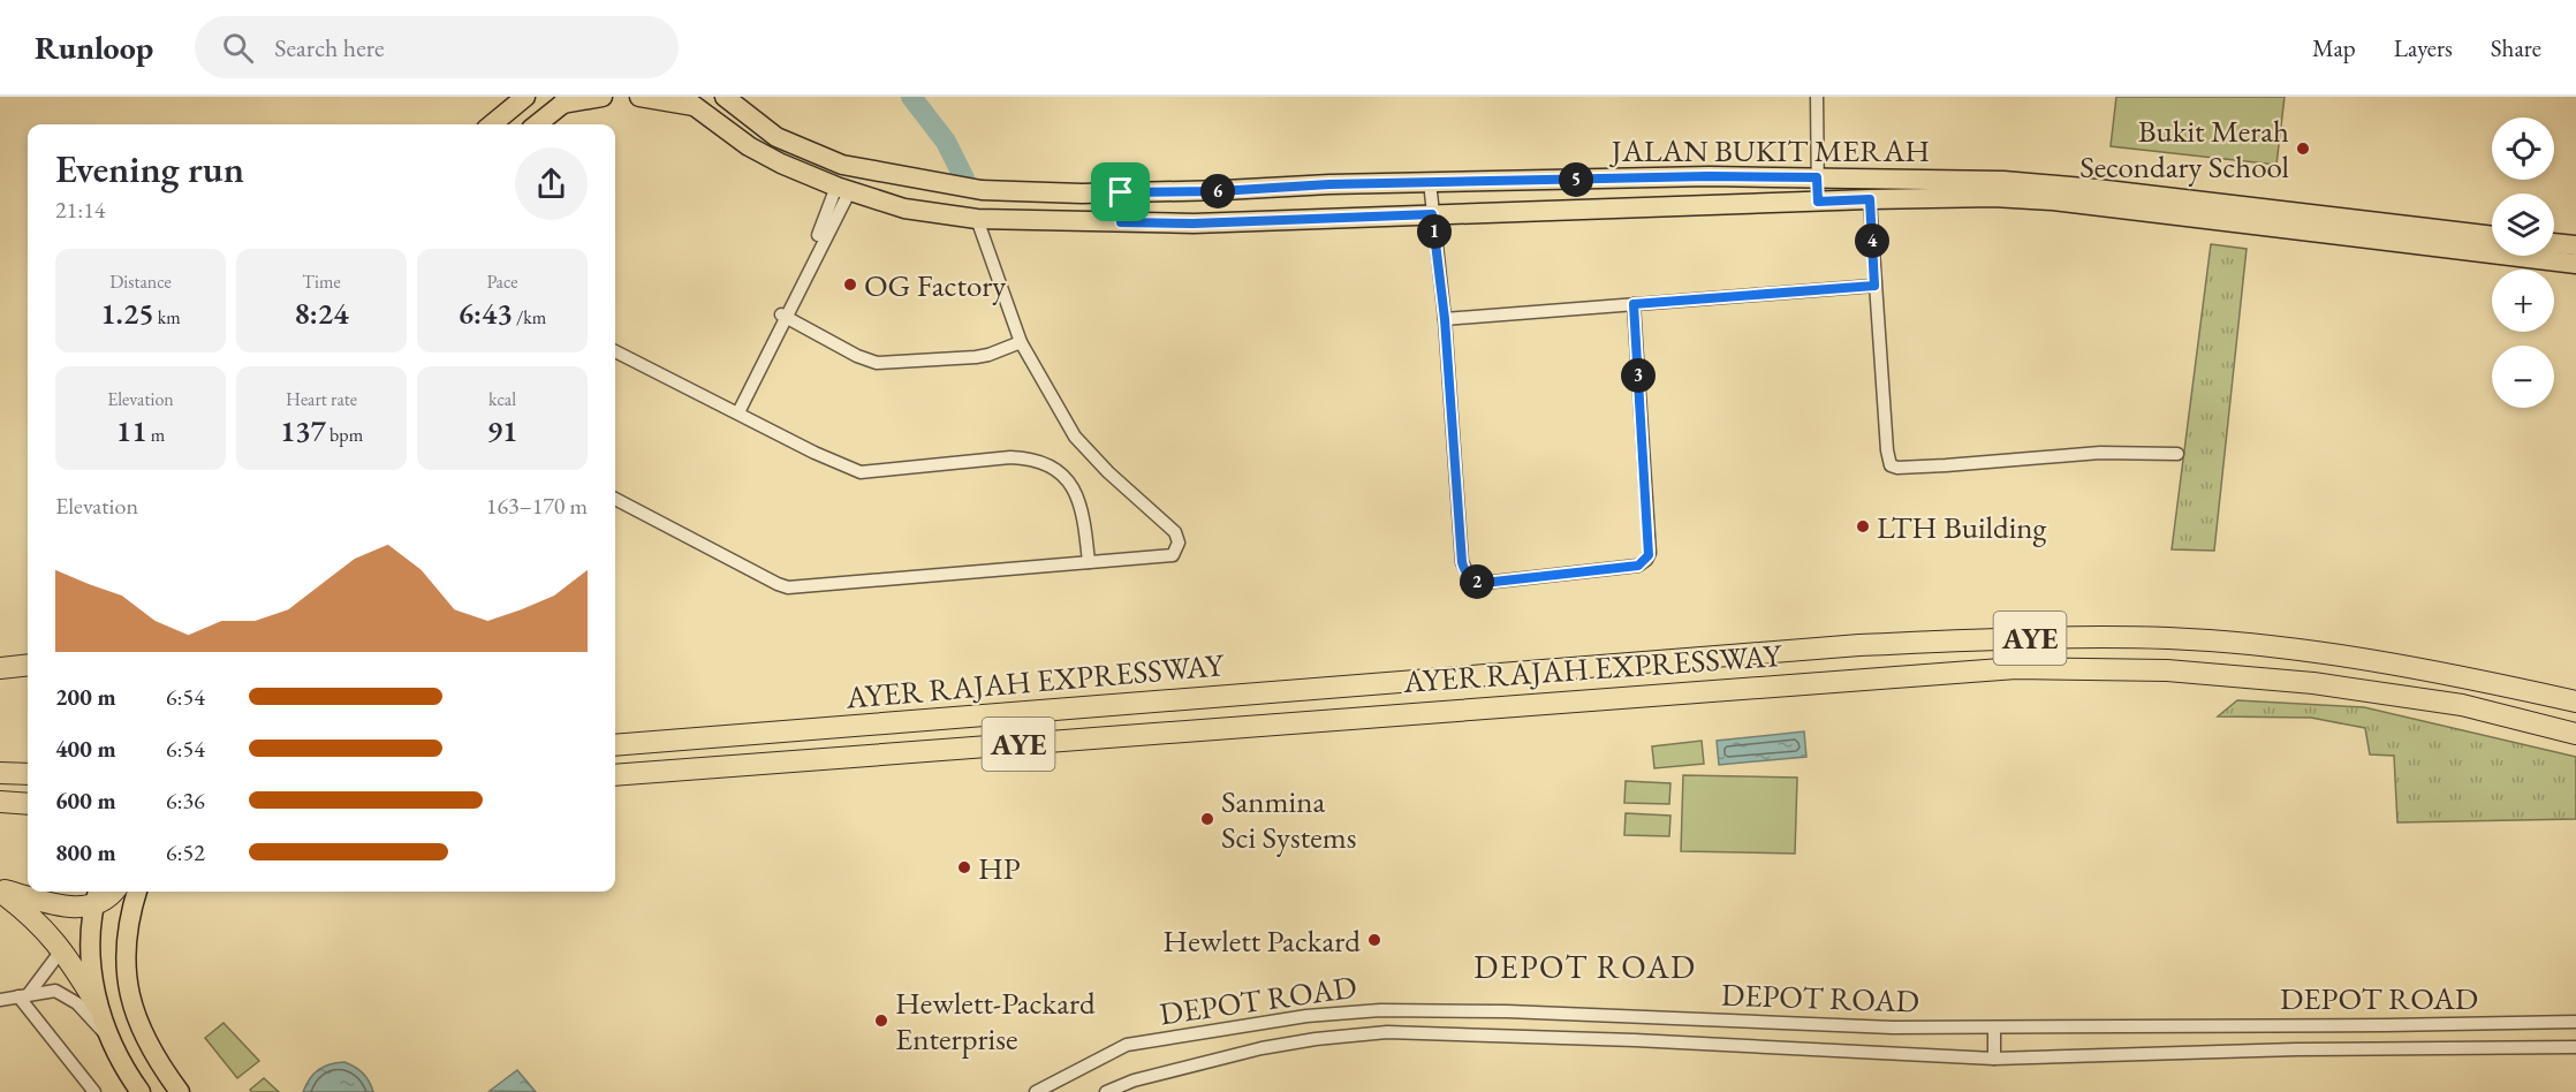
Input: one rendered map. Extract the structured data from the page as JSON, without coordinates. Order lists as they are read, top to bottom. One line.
{"streets":{"highway":["AYE","AYER RAJAH EXPRESSWAY"],"main road":["JALAN BUKIT MERAH"],"street":["DEPOT ROAD"]},"districts":["DEPOT ROAD"],"places":["Bukit Merah Secondary School","OG Factory","LTH Building","Sanmina Sci Systems","HP","Hewlett Packard","Hewlett-Packard Enterprise"],"page":{"header":"Runloop","search":"Search here","nav":["Map","Layers","Share"],"map_buttons":["+","−"],"heading":["Evening run","21:14"],"pins":["5","6","1","4","3","2"],"stats":[["Distance","1.25 km"],["Time","8:24"],["Pace","6:43 /km"],["Elevation","11 m"],["Heart rate","137 bpm"],["kcal","91"]],"chart":["Elevation","163–170 m"],"list":[{"name":"200 m","note":"6:54"},{"name":"400 m","note":"6:54"},{"name":"600 m","note":"6:36"},{"name":"800 m","note":"6:52"}]}}
